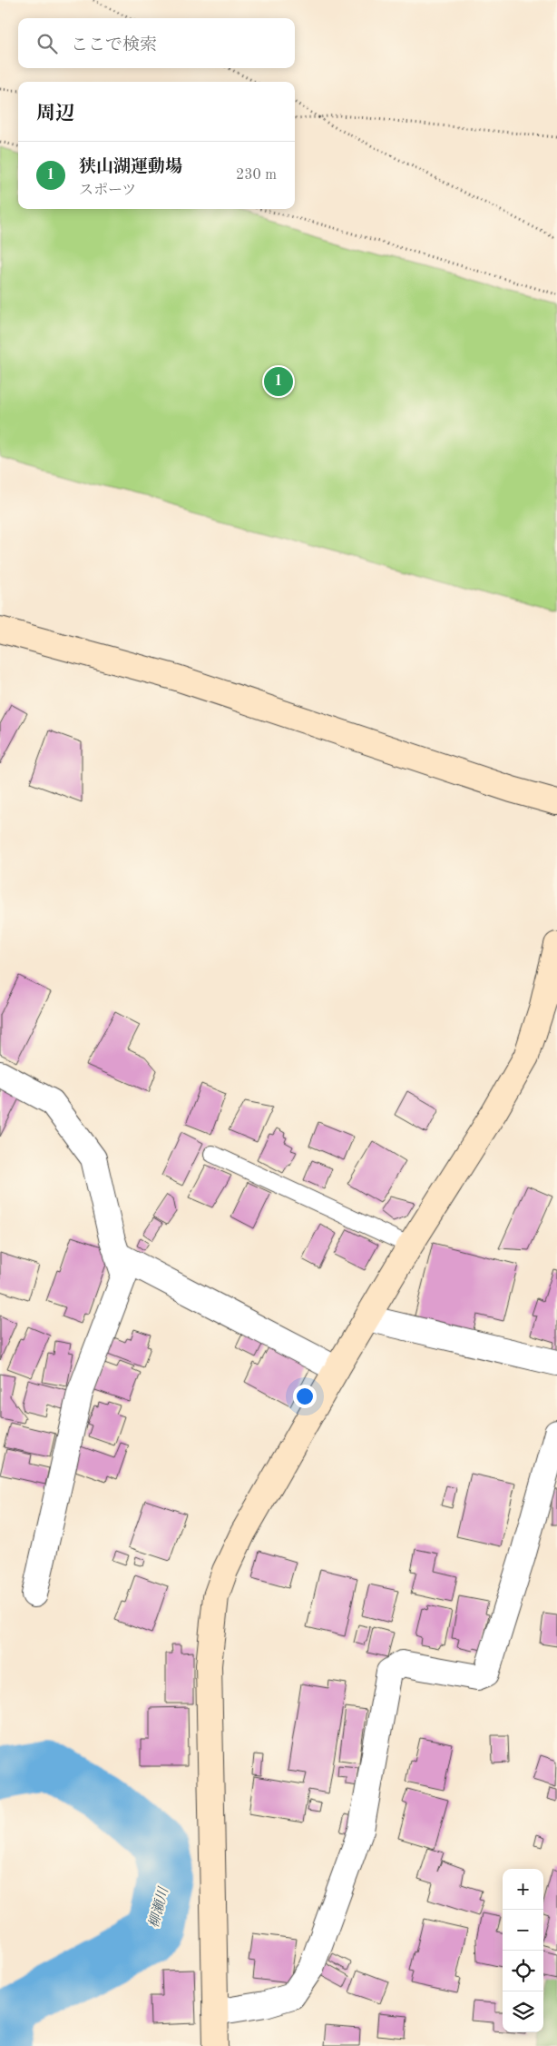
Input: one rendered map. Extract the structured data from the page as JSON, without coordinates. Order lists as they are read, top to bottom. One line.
{"water":["柳瀬川"],"page":{"search":"ここで検索","heading":"周辺","list":[{"mark":"1","name":"狭山湖運動場","note":"スポーツ","value":"230 m"}],"pins":"1","map_buttons":["+","−"]}}
